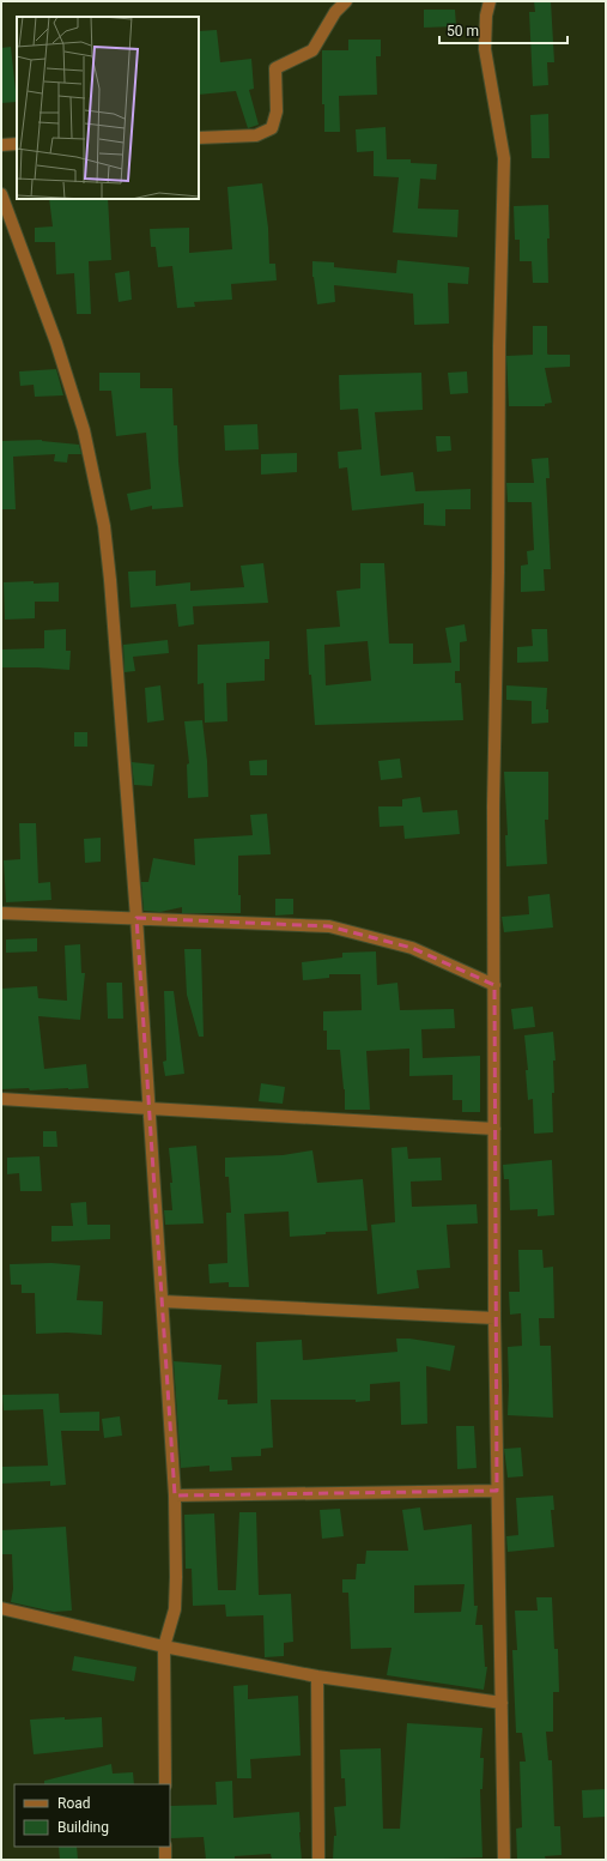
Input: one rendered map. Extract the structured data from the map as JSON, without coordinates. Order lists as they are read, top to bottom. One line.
{"legend":["Road","Building"],"scale_bar":"50 m"}
